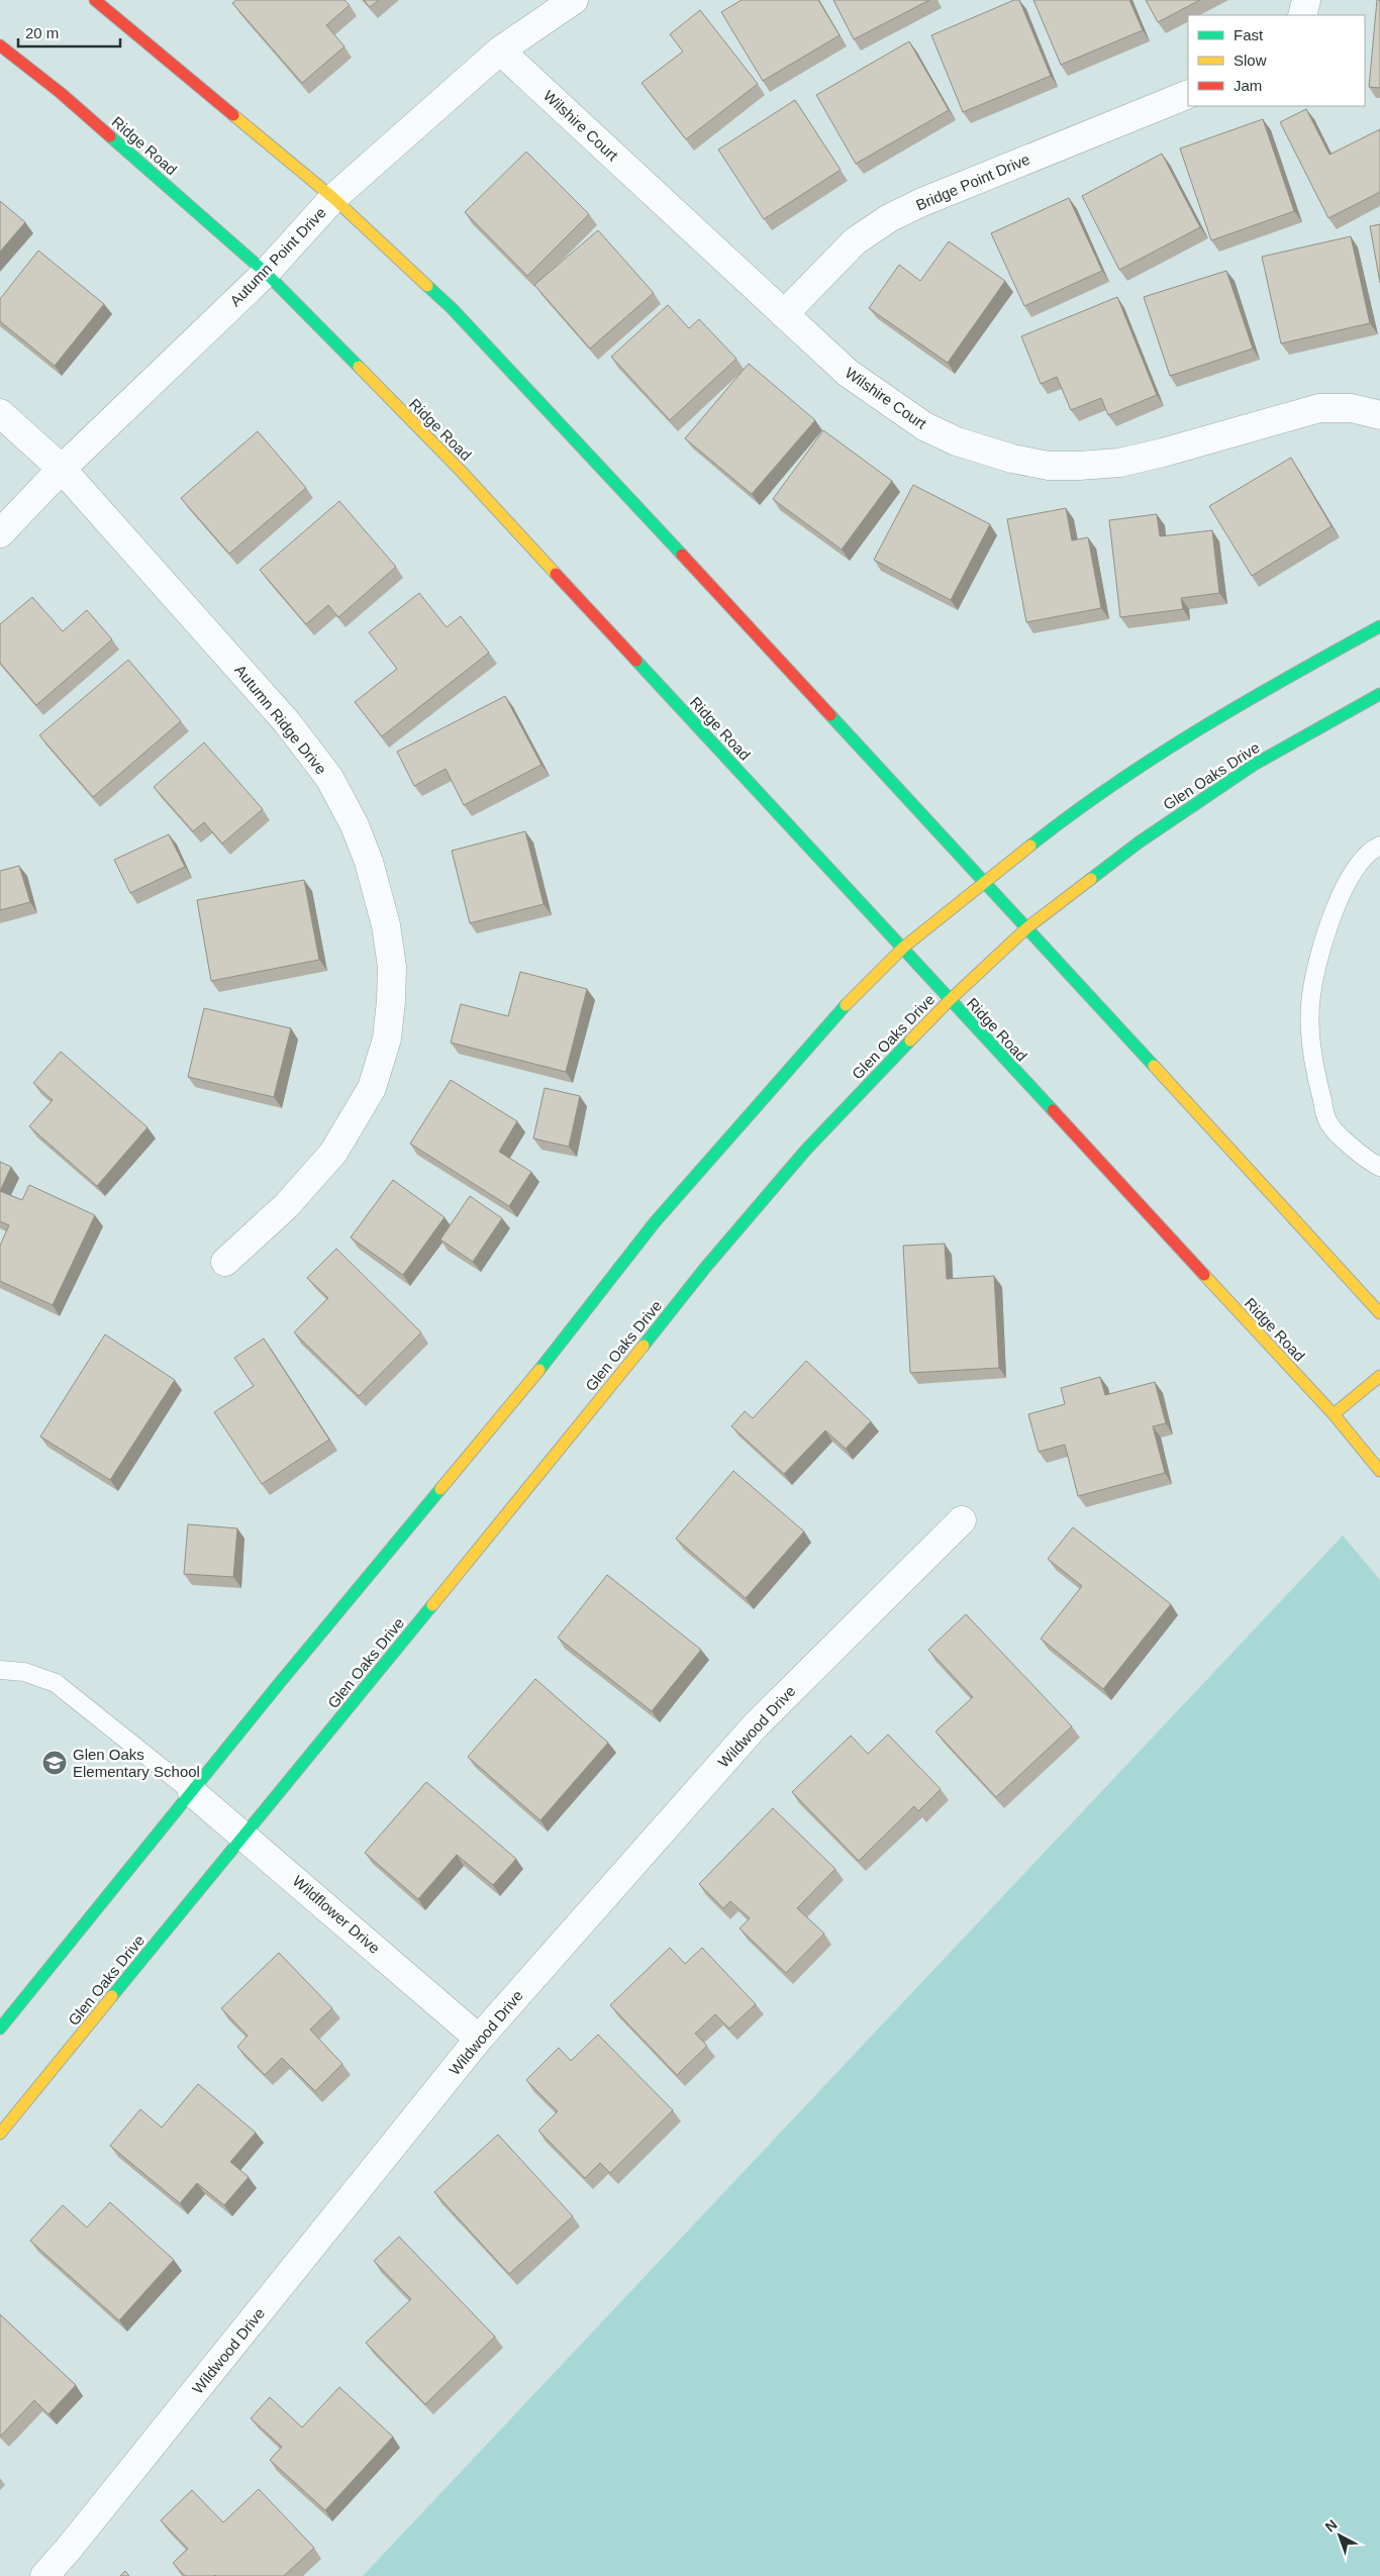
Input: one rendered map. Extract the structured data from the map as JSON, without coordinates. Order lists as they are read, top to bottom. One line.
{"streets":{"street":["Wilshire Court","Ridge Road","Bridge Point Drive","Autumn Point Drive","Autumn Ridge Drive","Glen Oaks Drive","Wildwood Drive","Wildflower Drive"]},"crossings":[["Wilshire Court","Bridge Point Drive"],["Wilshire Court","Autumn Point Drive"],["Ridge Road","Autumn Point Drive"],["Ridge Road","Glen Oaks Drive"],["Autumn Point Drive","Autumn Ridge Drive"],["Glen Oaks Drive","Wildflower Drive"],["Wildwood Drive","Wildflower Drive"]],"places":{"school or university":["Glen Oaks Elementary School"]},"legend":["Fast","Slow","Jam"],"scale_bar":"20 m","north":"top left"}
